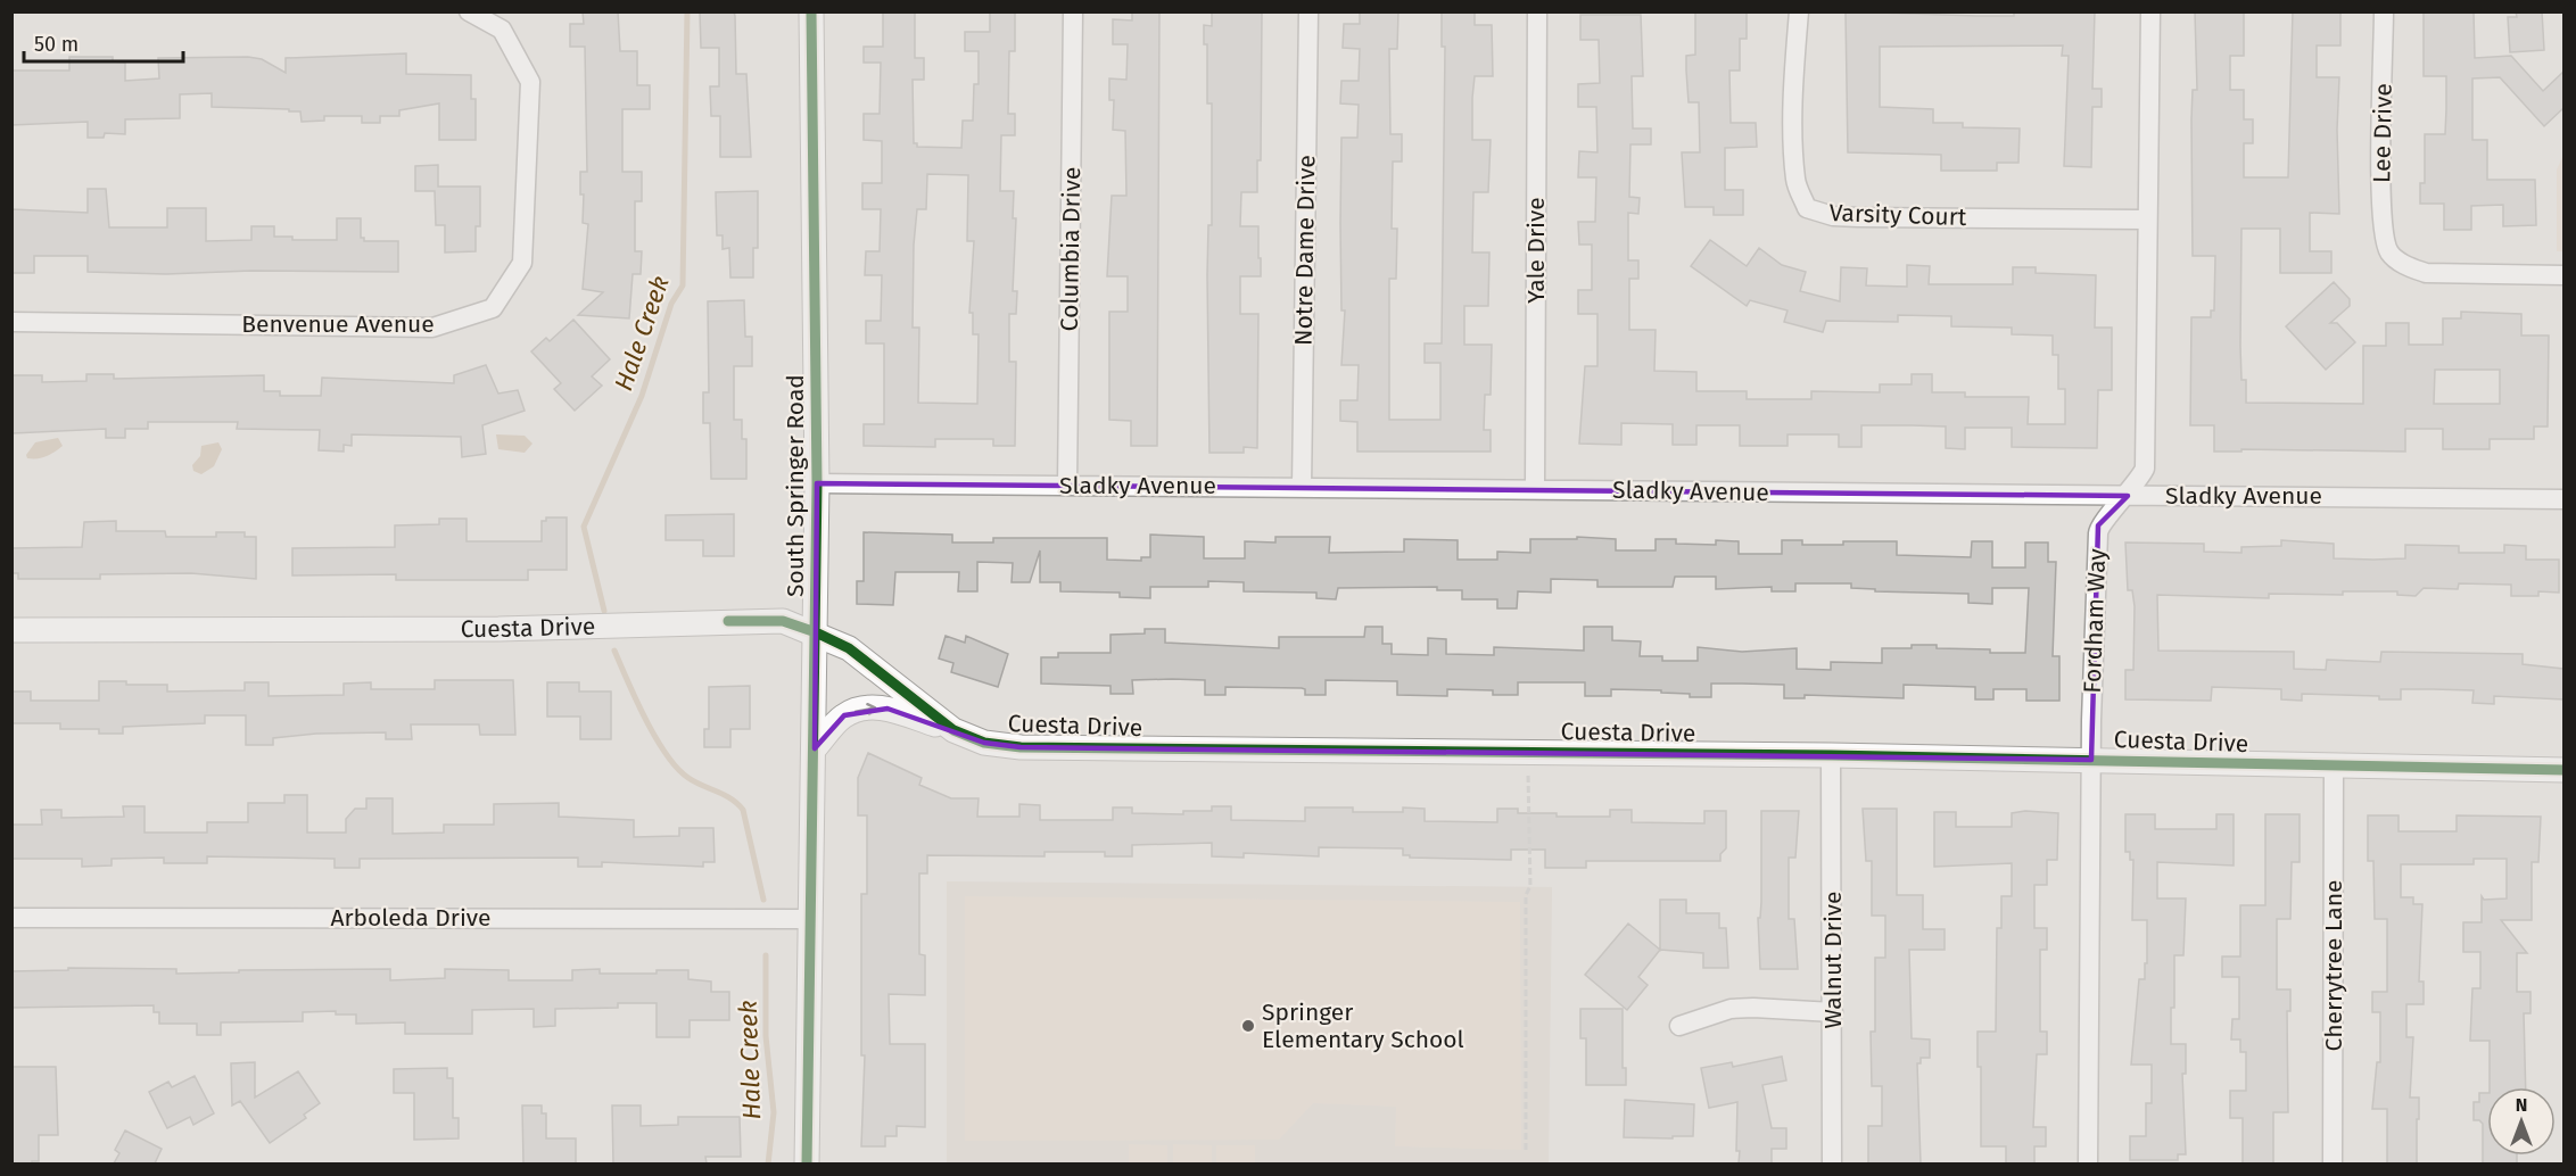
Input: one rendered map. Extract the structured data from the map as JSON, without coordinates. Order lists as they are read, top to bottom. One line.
{"streets":{"street":["Lee Drive","Varsity Court","Columbia Drive","Notre Dame Drive","Yale Drive","Benvenue Avenue","South Springer Road","Sladky Avenue","Fordham Way","Cuesta Drive","Arboleda Drive","Walnut Drive","Cherrytree Lane"]},"crossings":[["Varsity Court","Fordham Way"],["Columbia Drive","Sladky Avenue"],["Notre Dame Drive","Sladky Avenue"],["Yale Drive","Sladky Avenue"],["South Springer Road","Sladky Avenue"],["South Springer Road","Cuesta Drive"],["South Springer Road","Arboleda Drive"],["Sladky Avenue","Fordham Way"],["Fordham Way","Cuesta Drive"],["Cuesta Drive","Walnut Drive"],["Cuesta Drive","Cherrytree Lane"]],"water":["Hale Creek"],"places":["Springer Elementary School"],"scale_bar":"50 m","north":"top"}
